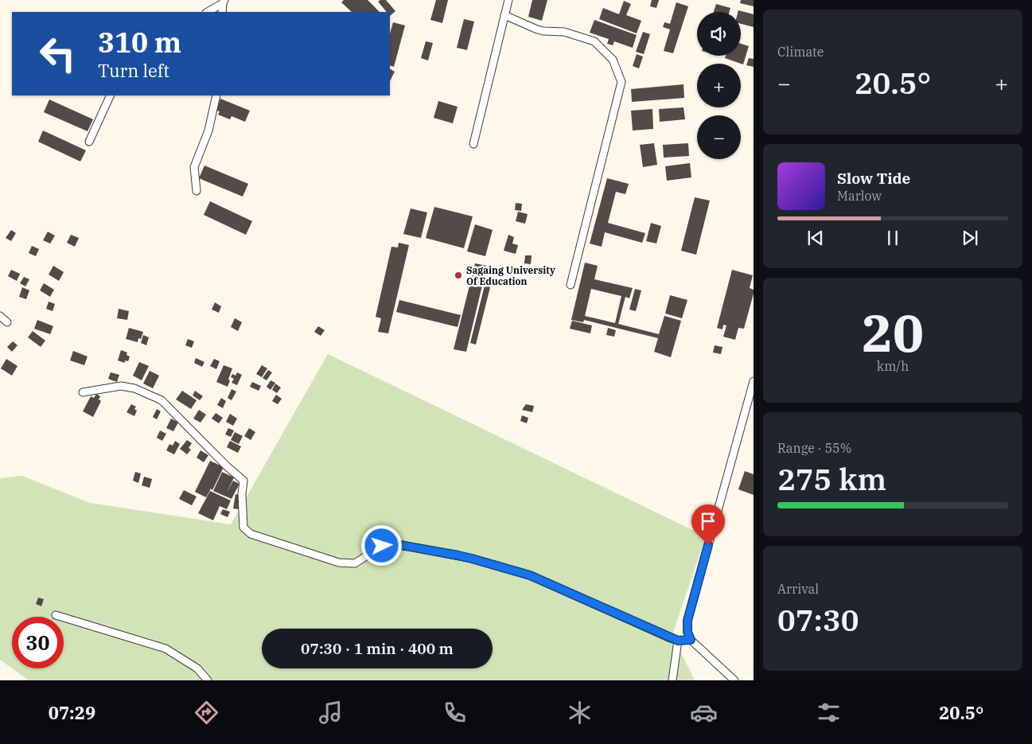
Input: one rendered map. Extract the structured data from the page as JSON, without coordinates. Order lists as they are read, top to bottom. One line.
{"places":["Sagaing University Of Education"],"page":{"tile":["Climate",["20","km/h"],["Range · 55%","275 km"],["Arrival","07:30"]],"map_buttons":["+","−"],"turn":["310 m","Turn left"],"heat":["−","20.5°","+"],"song":["Slow Tide","Marlow"],"limit":"30","trip":"07:30 · 1 min · 400 m","tabs":["07:29","20.5°"]}}
